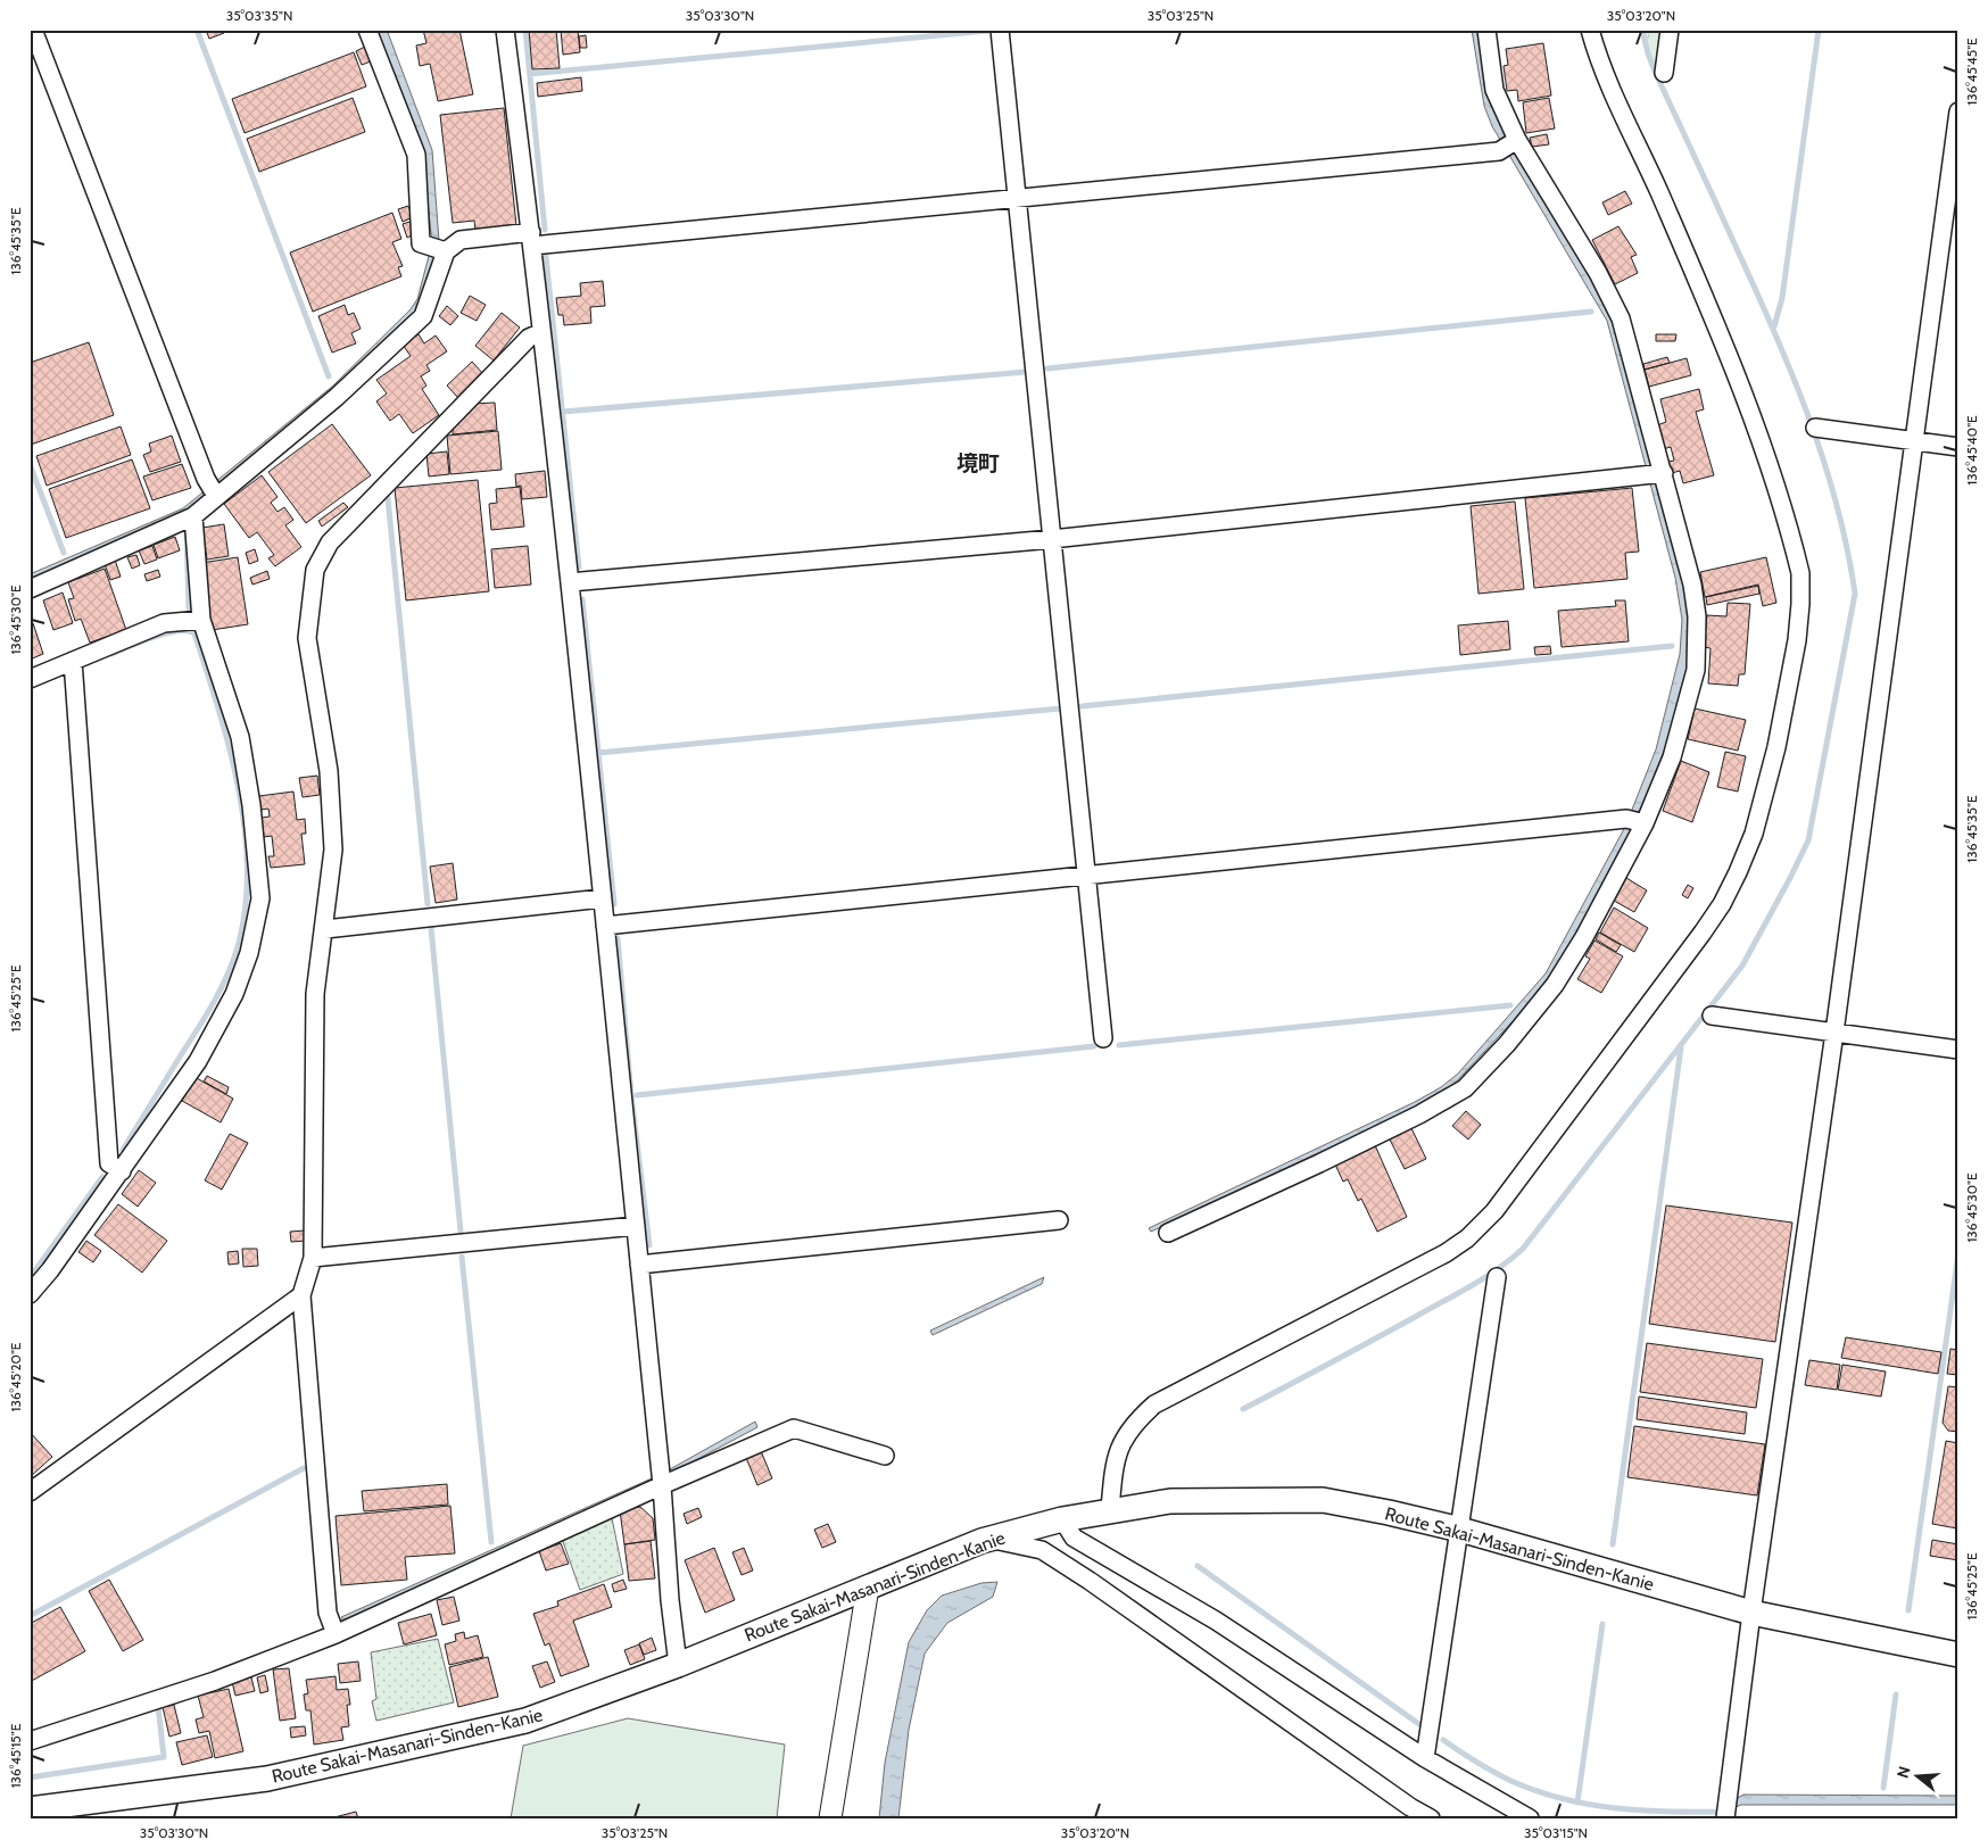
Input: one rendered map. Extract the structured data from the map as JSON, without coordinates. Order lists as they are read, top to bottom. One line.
{"streets":{"main road":["Route Sakai-Masanari-Sinden-Kanie"]},"districts":["境町"],"north":"left","coordinates":["35°03'35\"N","35°03'30\"N","35°03'25\"N","35°03'20\"N","136°45'45\"E","136°45'35\"E","136°45'40\"E","136°45'30\"E","136°45'25\"E","136°45'20\"E","136°45'15\"E","35°03'15\"N"]}
